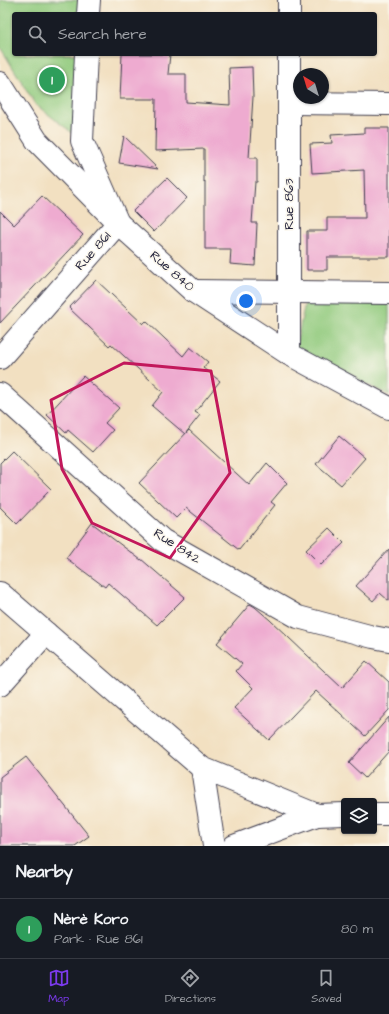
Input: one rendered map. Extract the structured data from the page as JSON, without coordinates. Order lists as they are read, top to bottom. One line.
{"streets":{"street":["Rue 863","Rue 861","Rue 840","Rue 842"]},"crossings":[["Rue 863","Rue 840"],["Rue 861","Rue 840"]],"north":"top left","page":{"search":"Search here","pins":"1","heading":"Nearby","list":[{"mark":"1","name":"Nèrè Koro","note":"Park · Rue 861","value":"80 m"}],"nav":["Map","Directions","Saved"]}}
